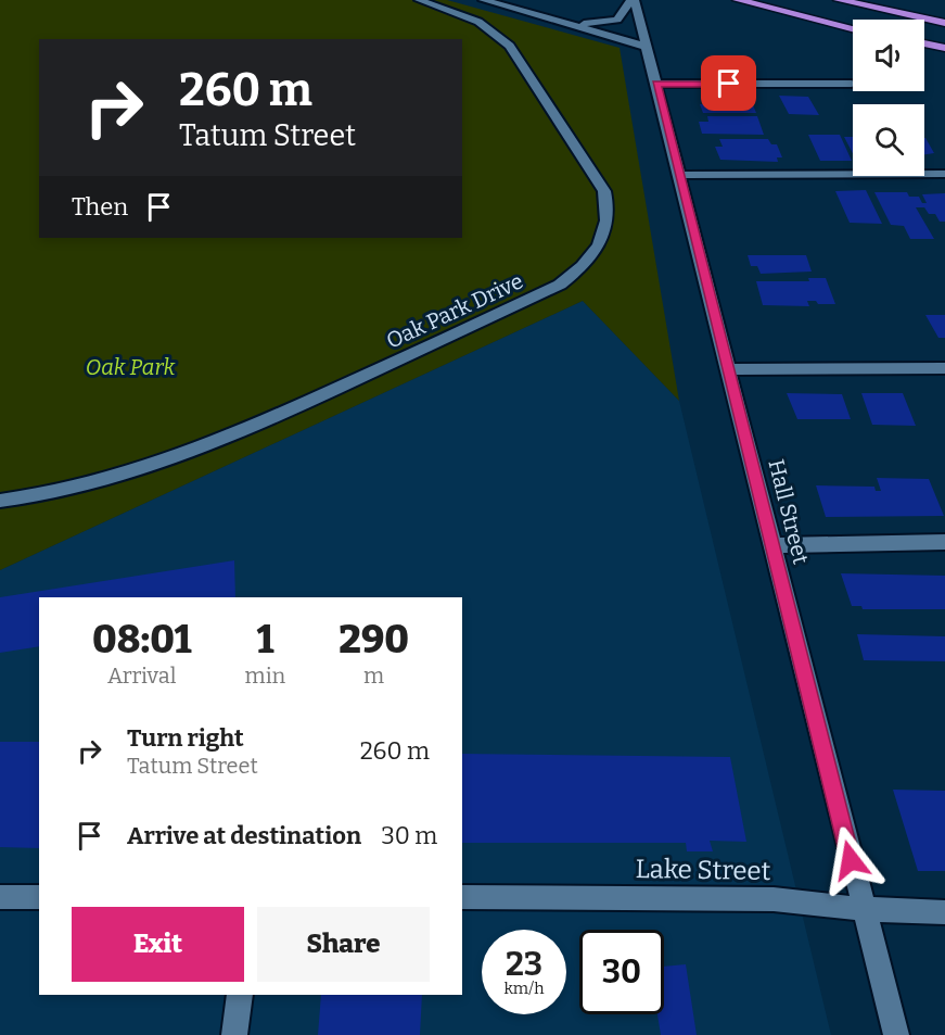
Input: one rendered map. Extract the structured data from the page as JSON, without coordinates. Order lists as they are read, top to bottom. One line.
{"streets":{"street":["Oak Park Drive","Hall Street","Lake Street"]},"crossings":[["Hall Street","Lake Street"]],"parks":["Oak Park"],"page":{"turn":["260 m","Tatum Street"],"then":"Then","eta":["08:01","Arrival","1","min","290","m"],"list":[{"name":"Turn right","note":"Tatum Street","value":"260 m"},{"name":"Arrive at destination","value":"30 m"}],"buttons":["Exit","Share"],"speed":"23 km/h","limit":"30"}}
